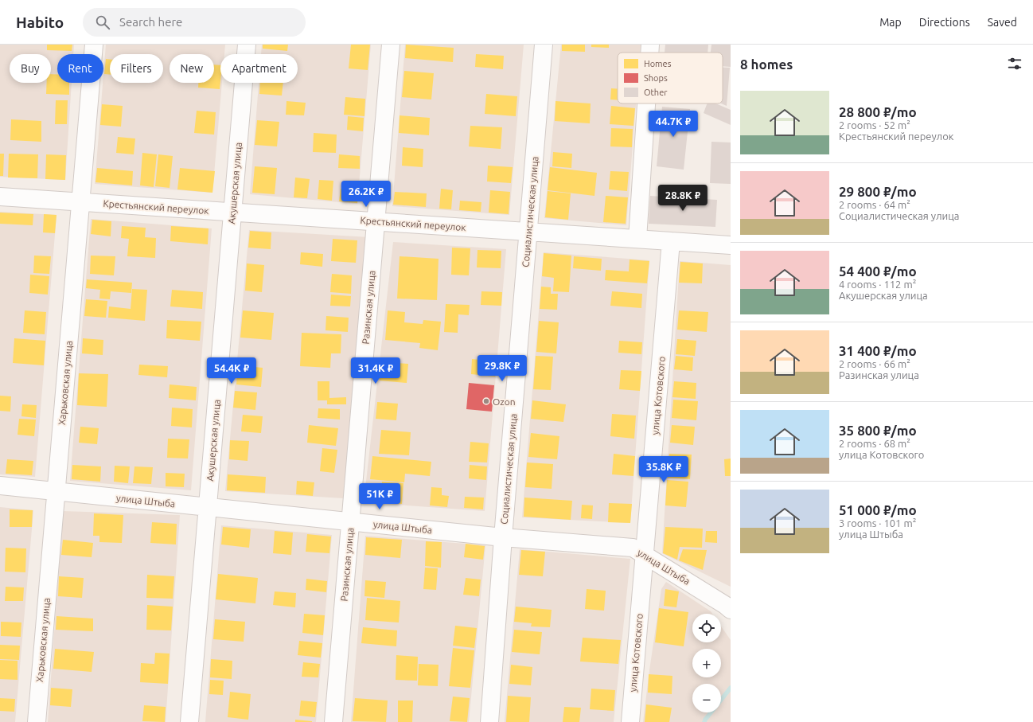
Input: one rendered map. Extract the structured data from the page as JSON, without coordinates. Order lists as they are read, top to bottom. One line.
{"streets":{"street":["Акушерская улица","Крестьянский переулок","Социалистическая улица","Разинская улица","Харьковская улица","улица Котовского","улица Штыба"]},"crossings":[["Акушерская улица","Крестьянский переулок"],["Акушерская улица","улица Штыба"],["Крестьянский переулок","Социалистическая улица"],["Крестьянский переулок","Разинская улица"],["Крестьянский переулок","Харьковская улица"],["Крестьянский переулок","улица Котовского"],["Социалистическая улица","улица Штыба"],["Разинская улица","улица Штыба"],["Харьковская улица","улица Штыба"],["улица Котовского","улица Штыба"]],"places":["Ozon"],"legend":["Homes","Shops","Other"],"page":{"header":"Habito","search":"Search here","nav":["Map","Directions","Saved"],"heading":"8 homes","chip":["Buy","Rent","Filters","New","Apartment"],"list":[{"name":"28 800 ₽/mo","note":"2 rooms · 52 m² · Крестьянский переулок"},{"name":"29 800 ₽/mo","note":"2 rooms · 64 m² · Социалистическая улица"},{"name":"54 400 ₽/mo","note":"4 rooms · 112 m² · Акушерская улица"},{"name":"31 400 ₽/mo","note":"2 rooms · 66 m² · Разинская улица"},{"name":"35 800 ₽/mo","note":"2 rooms · 68 m² · улица Котовского"},{"name":"51 000 ₽/mo","note":"3 rooms · 101 m² · улица Штыба"}],"price":["44.7K ₽","26.2K ₽","28.8K ₽","29.8K ₽","54.4K ₽","31.4K ₽","35.8K ₽","51K ₽"],"map_buttons":["+","−"]}}
